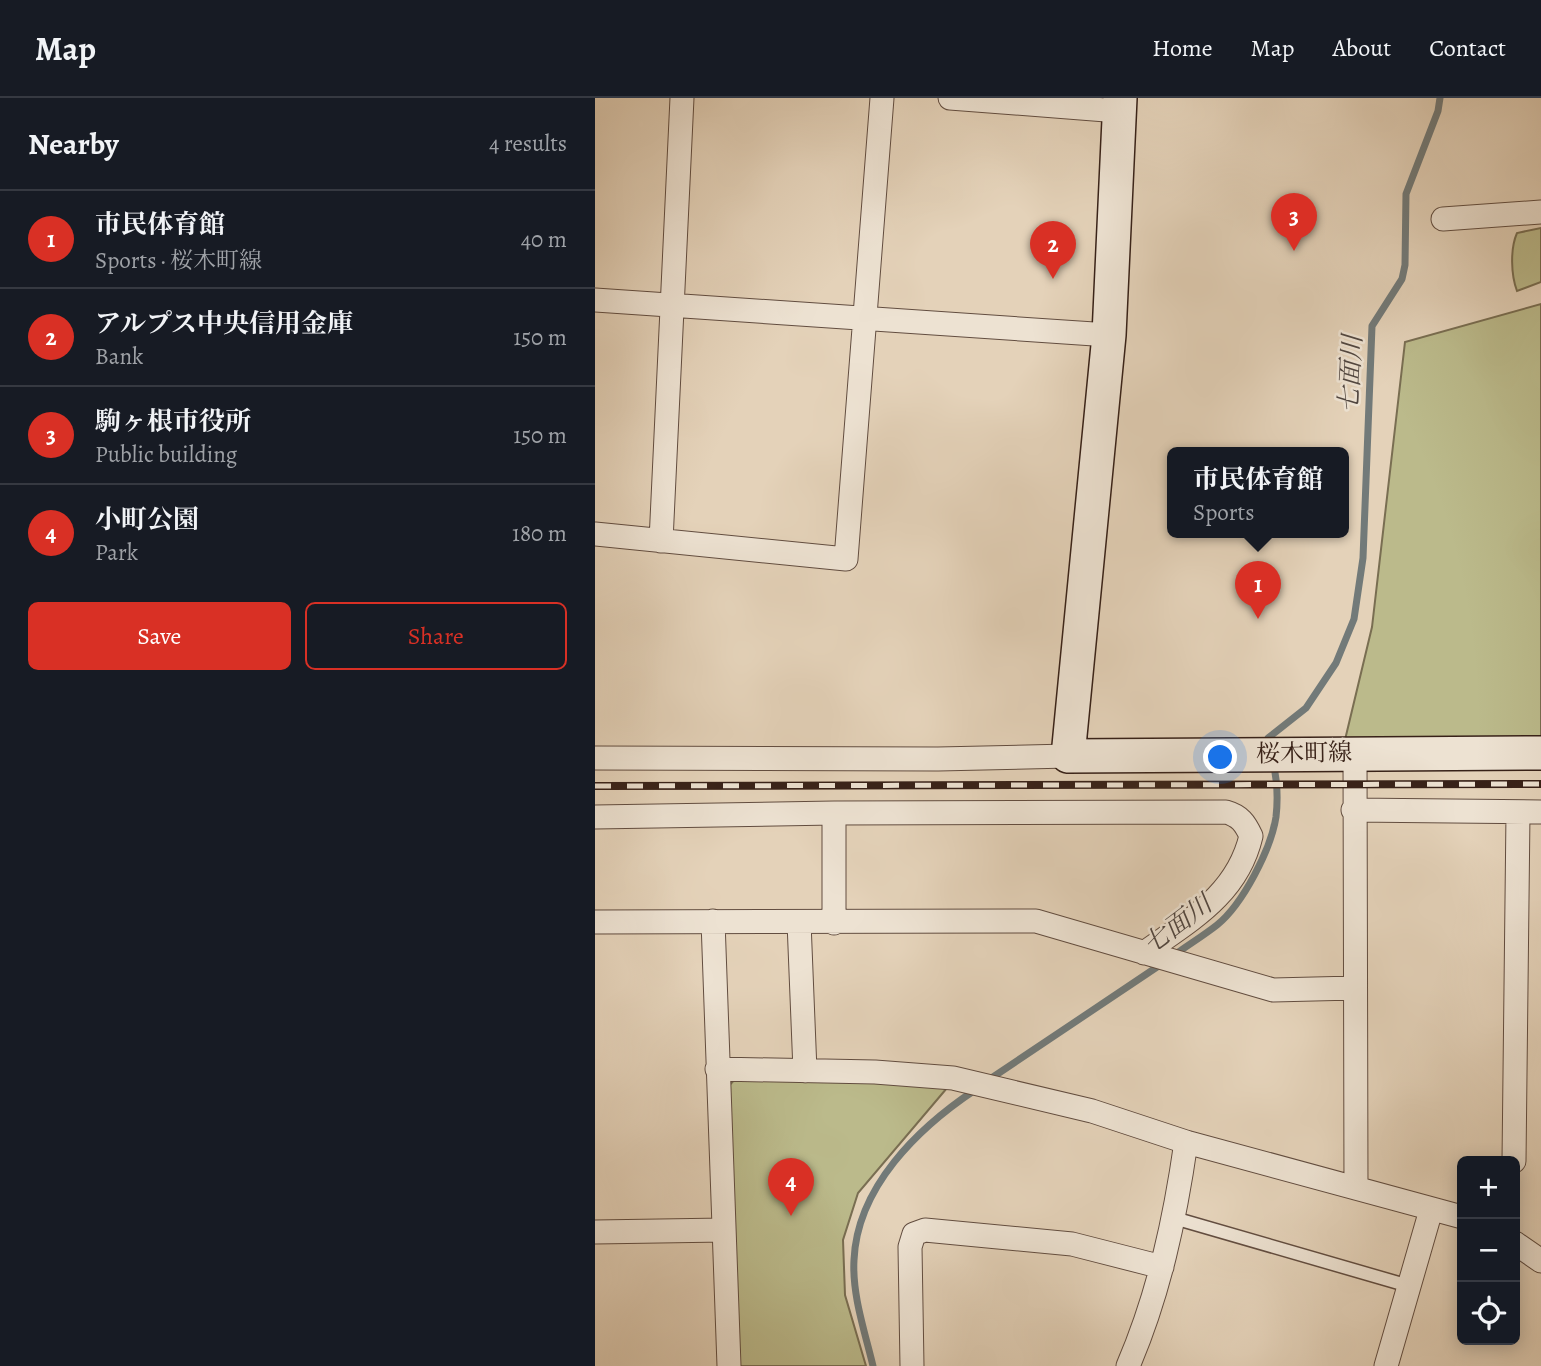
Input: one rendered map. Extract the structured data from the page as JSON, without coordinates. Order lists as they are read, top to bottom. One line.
{"streets":{"street":["桜木町線"]},"water":["七面川"],"page":{"header":"Map","nav":["Home","Map","About","Contact"],"heading":["Nearby","4 results"],"list":[{"mark":"1","name":"市民体育館","note":"Sports · 桜木町線","value":"40 m"},{"mark":"2","name":"アルプス中央信用金庫","note":"Bank","value":"150 m"},{"mark":"3","name":"駒ヶ根市役所","note":"Public building","value":"150 m"},{"mark":"4","name":"小町公園","note":"Park","value":"180 m"}],"pins":["3","2","1","4"],"popup":["市民体育館","Sports"],"buttons":["Save","Share"],"map_buttons":["+","−"]}}
